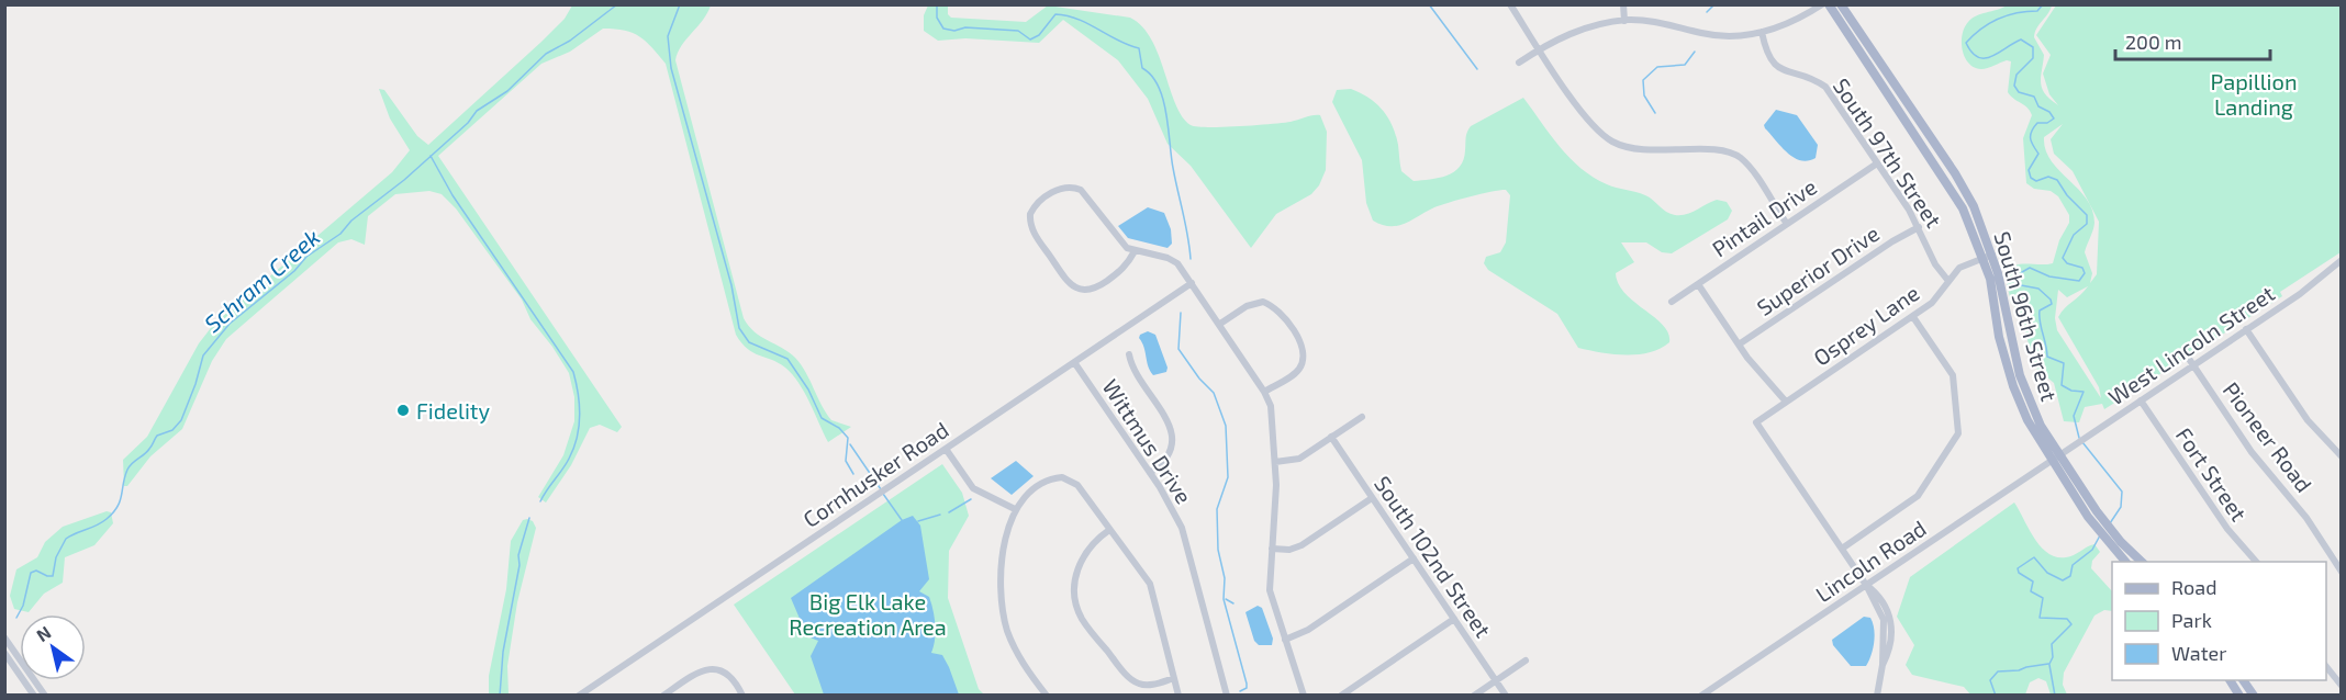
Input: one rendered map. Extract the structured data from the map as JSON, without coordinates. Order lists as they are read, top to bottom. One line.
{"streets":{"main road":["South 96th Street"],"street":["South 97th Street","Pintail Drive","Superior Drive","Osprey Lane","West Lincoln Street","Pioneer Road","Wittmus Drive","Cornhusker Road","Fort Street","South 102nd Street","Lincoln Road"]},"crossings":[["South 97th Street","Pintail Drive"],["South 97th Street","Superior Drive"],["South 97th Street","Osprey Lane"],["South 96th Street","Osprey Lane"],["South 96th Street","West Lincoln Street"],["South 96th Street","Lincoln Road"],["West Lincoln Street","Pioneer Road"],["West Lincoln Street","Fort Street"],["West Lincoln Street","Lincoln Road"],["Wittmus Drive","Cornhusker Road"]],"water":["Schram Creek"],"parks":["Papillion Landing","Big Elk Lake Recreation Area"],"places":["Fidelity"],"legend":["Road","Park","Water"],"scale_bar":"200 m","north":"top left"}
